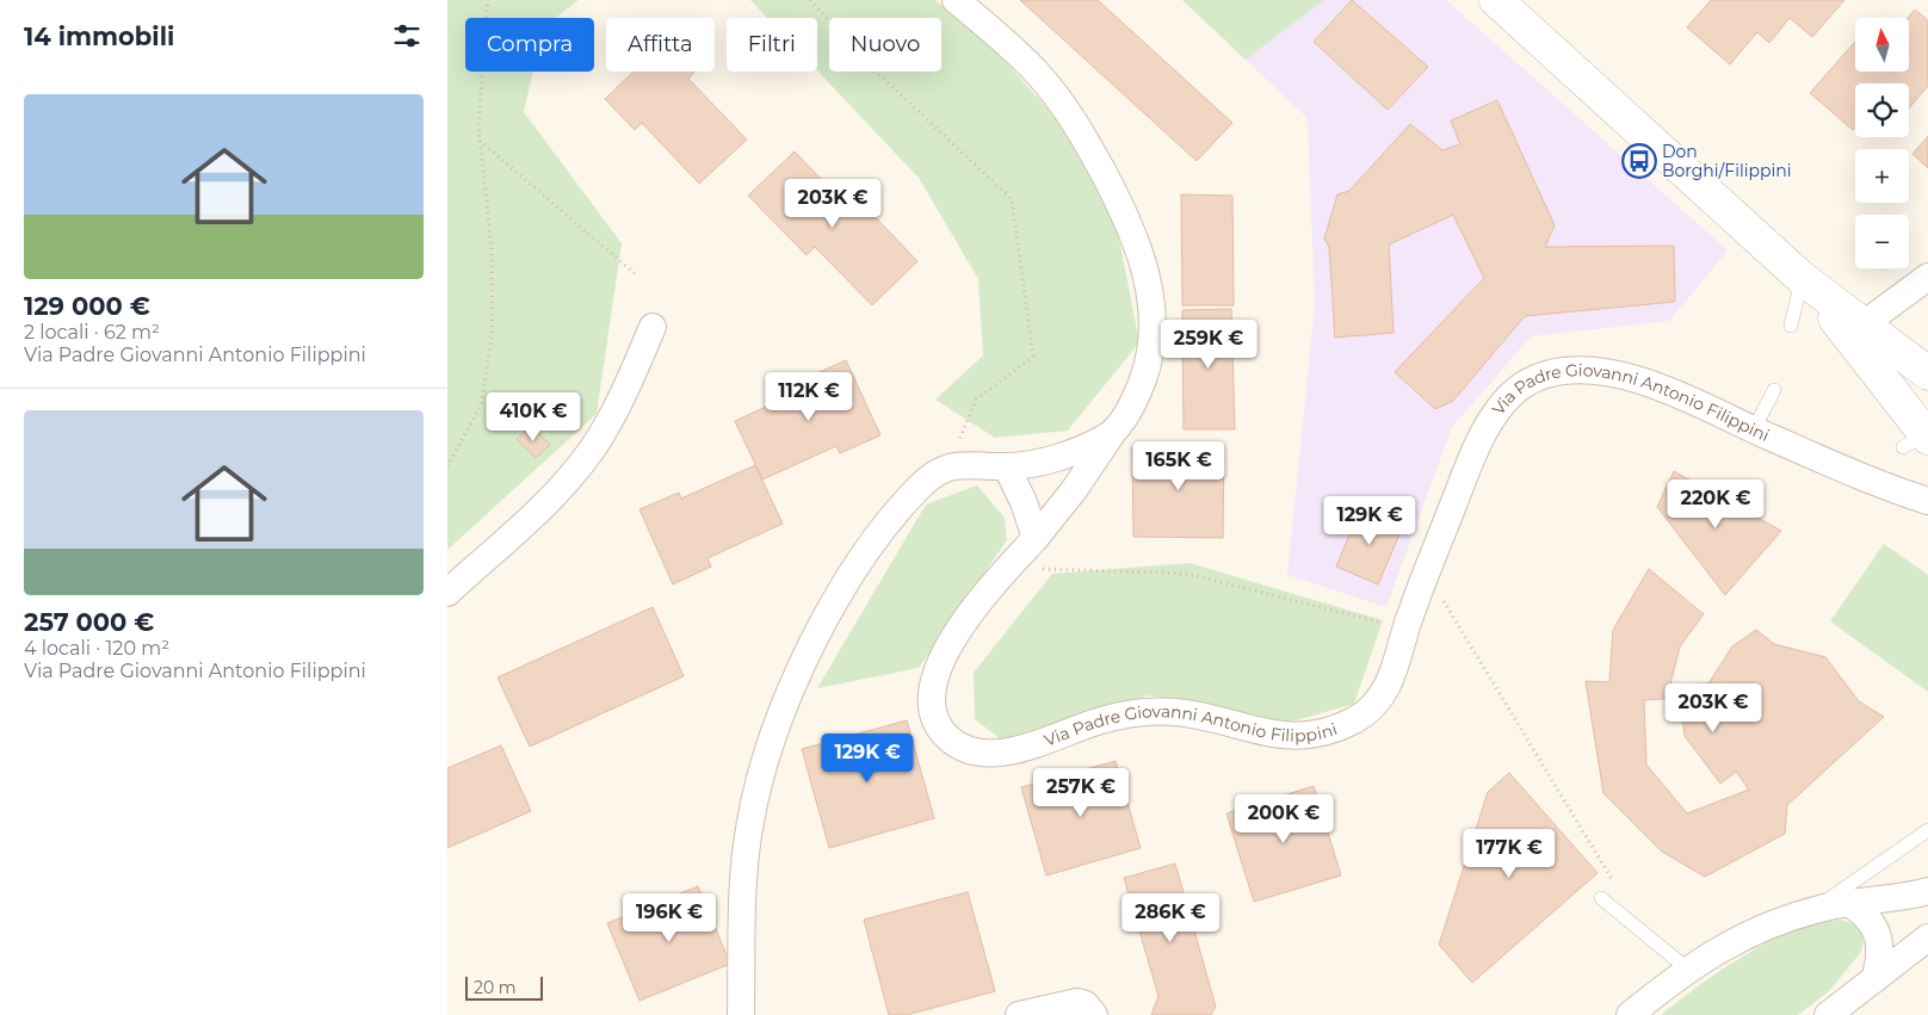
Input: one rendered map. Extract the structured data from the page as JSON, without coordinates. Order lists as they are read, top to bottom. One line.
{"streets":{"street":["Via Padre Giovanni Antonio Filippini"]},"places":{"bus stop":["Don Borghi/Filippini"]},"scale_bar":"20 m","north":"top","page":{"heading":"14 immobili","map_buttons":["+","−"],"chip":["Compra","Affitta","Filtri","Nuovo"],"list":[{"name":"129 000 €","note":"2 locali · 62 m² · Via Padre Giovanni Antonio Filippini"},{"name":"257 000 €","note":"4 locali · 120 m² · Via Padre Giovanni Antonio Filippini"}],"price":["203K €","259K €","112K €","410K €","165K €","220K €","129K €","203K €","129K €","257K €","200K €","177K €","196K €","286K €"],"scale":"20 m"}}
